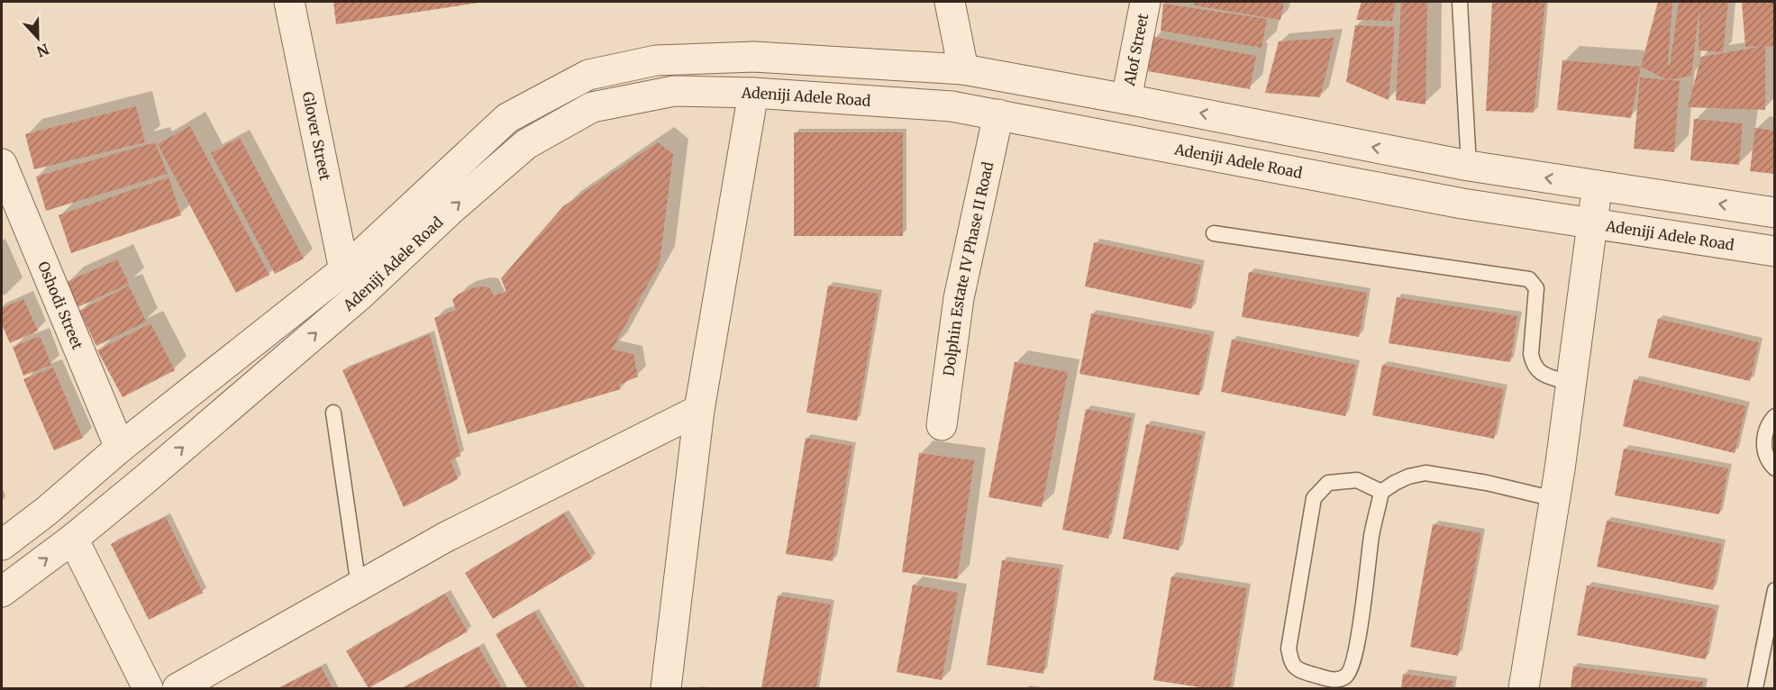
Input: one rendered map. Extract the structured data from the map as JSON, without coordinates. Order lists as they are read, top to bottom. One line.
{"streets":{"street":["Alof Street","Adeniji Adele Road","Glover Street","Dolphin Estate IV Phase II Road","Oshodi Street"]},"crossings":[["Alof Street","Adeniji Adele Road"],["Adeniji Adele Road","Glover Street"],["Adeniji Adele Road","Dolphin Estate IV Phase II Road"],["Adeniji Adele Road","Oshodi Street"]],"north":"bottom"}
